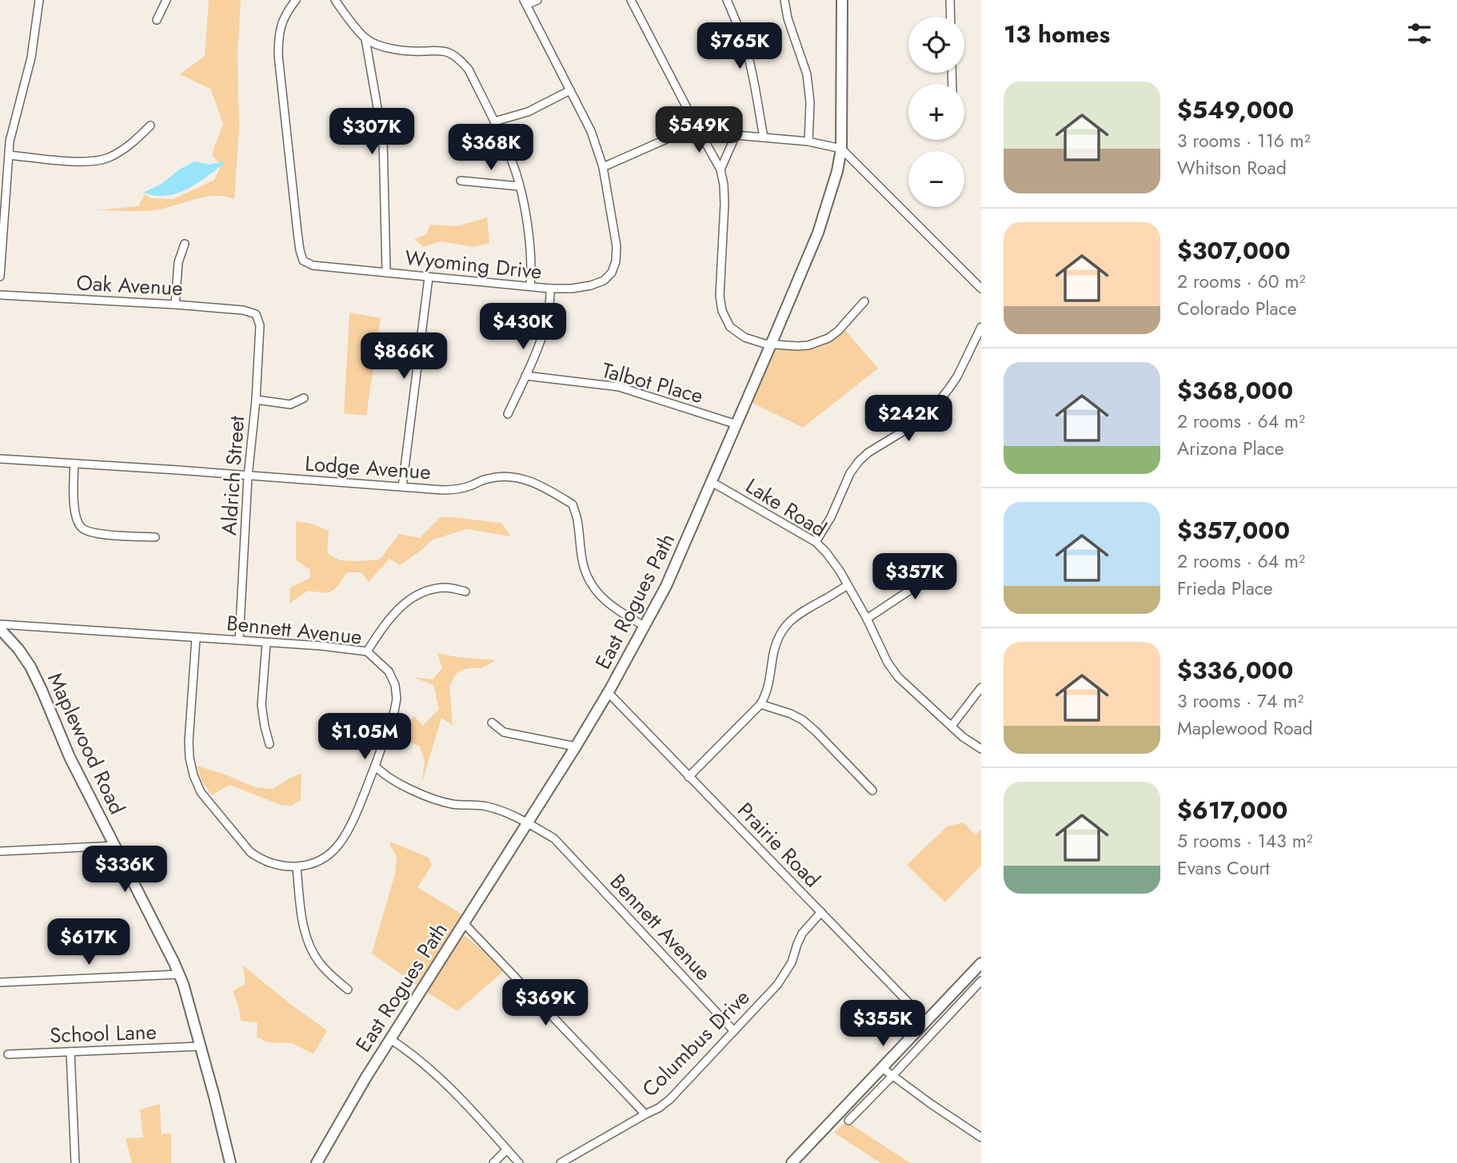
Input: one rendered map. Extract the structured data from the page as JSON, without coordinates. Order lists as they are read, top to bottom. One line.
{"streets":{"street":["Wyoming Drive","Oak Avenue","Talbot Place","Lodge Avenue","Aldrich Street","Lake Road","East Rogues Path","Bennett Avenue","Maplewood Road","Prairie Road","School Lane","Columbus Drive"]},"crossings":[["Oak Avenue","Aldrich Street"],["Talbot Place","East Rogues Path"],["Lodge Avenue","Aldrich Street"],["Lodge Avenue","East Rogues Path"],["Aldrich Street","Bennett Avenue"],["Lake Road","East Rogues Path"],["East Rogues Path","Bennett Avenue"],["East Rogues Path","Prairie Road"],["Bennett Avenue","Maplewood Road"],["Bennett Avenue","Columbus Drive"],["Maplewood Road","School Lane"],["Prairie Road","Columbus Drive"]],"page":{"heading":"13 homes","map_buttons":["+","−"],"price":["$765K","$549K","$307K","$368K","$430K","$866K","$242K","$357K","$1.05M","$336K","$617K","$369K","$355K"],"list":[{"name":"$549,000","note":"3 rooms · 116 m² · Whitson Road"},{"name":"$307,000","note":"2 rooms · 60 m² · Colorado Place"},{"name":"$368,000","note":"2 rooms · 64 m² · Arizona Place"},{"name":"$357,000","note":"2 rooms · 64 m² · Frieda Place"},{"name":"$336,000","note":"3 rooms · 74 m² · Maplewood Road"},{"name":"$617,000","note":"5 rooms · 143 m² · Evans Court"}]}}
